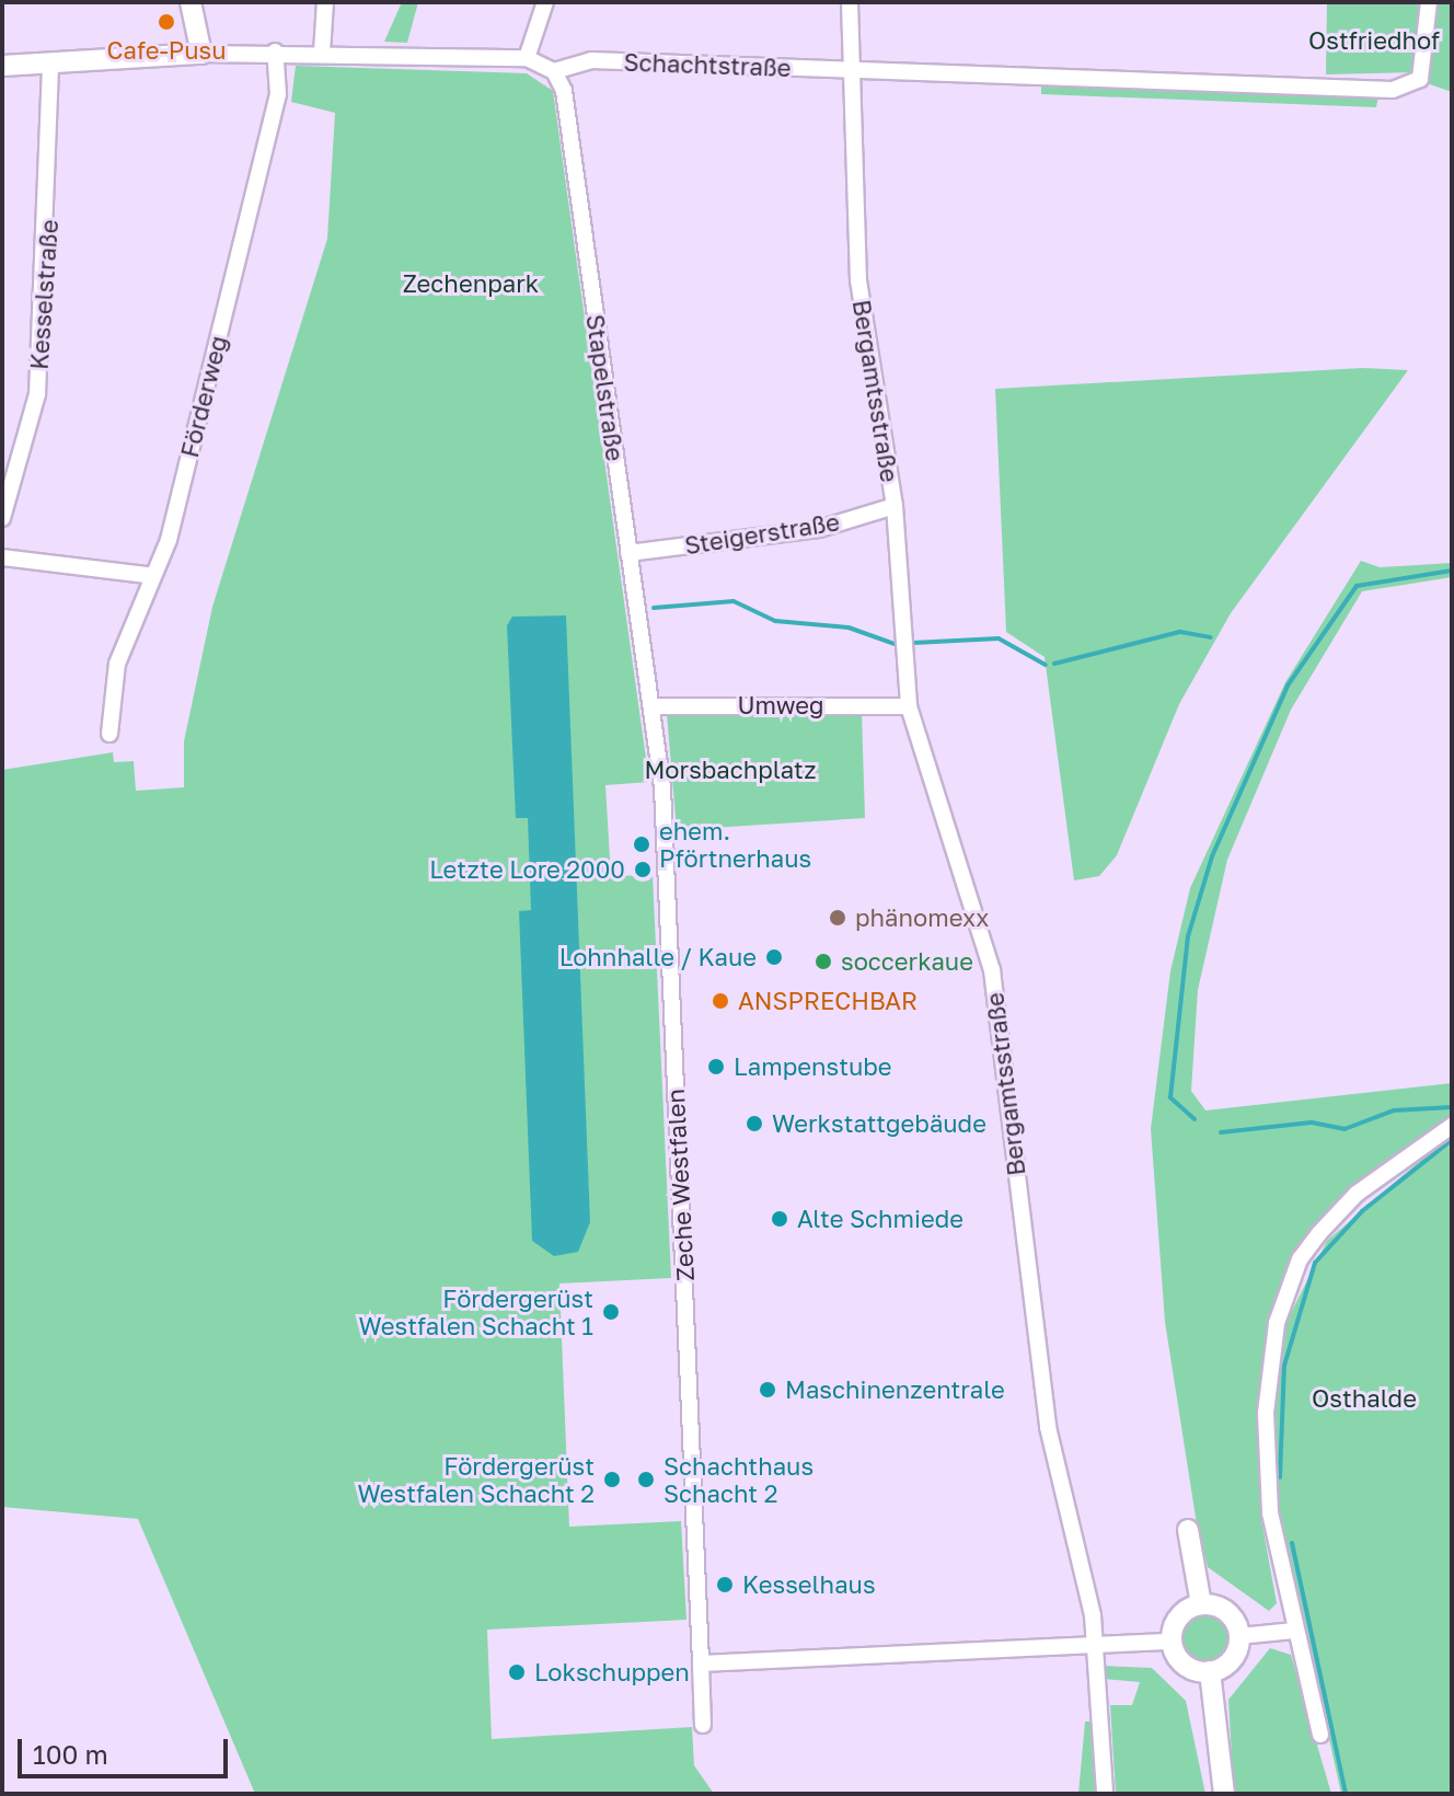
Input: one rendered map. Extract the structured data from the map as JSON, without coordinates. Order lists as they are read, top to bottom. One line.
{"streets":{"street":["Schachtstraße","Kesselstraße","Stapelstraße","Bergamtsstraße","Förderweg","Steigerstraße","Umweg","Zeche Westfalen"]},"crossings":[["Schachtstraße","Stapelstraße"],["Schachtstraße","Bergamtsstraße"],["Stapelstraße","Steigerstraße"],["Stapelstraße","Umweg"],["Stapelstraße","Zeche Westfalen"],["Bergamtsstraße","Steigerstraße"],["Bergamtsstraße","Umweg"],["Umweg","Zeche Westfalen"]],"parks":["Ostfriedhof","Zechenpark","Morsbachplatz","Osthalde"],"places":["Cafe-Pusu","ehem. Pförtnerhaus","Letzte Lore 2000","phänomexx","Lohnhalle / Kaue","soccerkaue","ANSPRECHBAR","Lampenstube","Werkstattgebäude","Alte Schmiede","Fördergerüst Westfalen Schacht 1","Maschinenzentrale","Fördergerüst Westfalen Schacht 2","Schachthaus Schacht 2","Kesselhaus","Lokschuppen"],"scale_bar":"100 m"}
